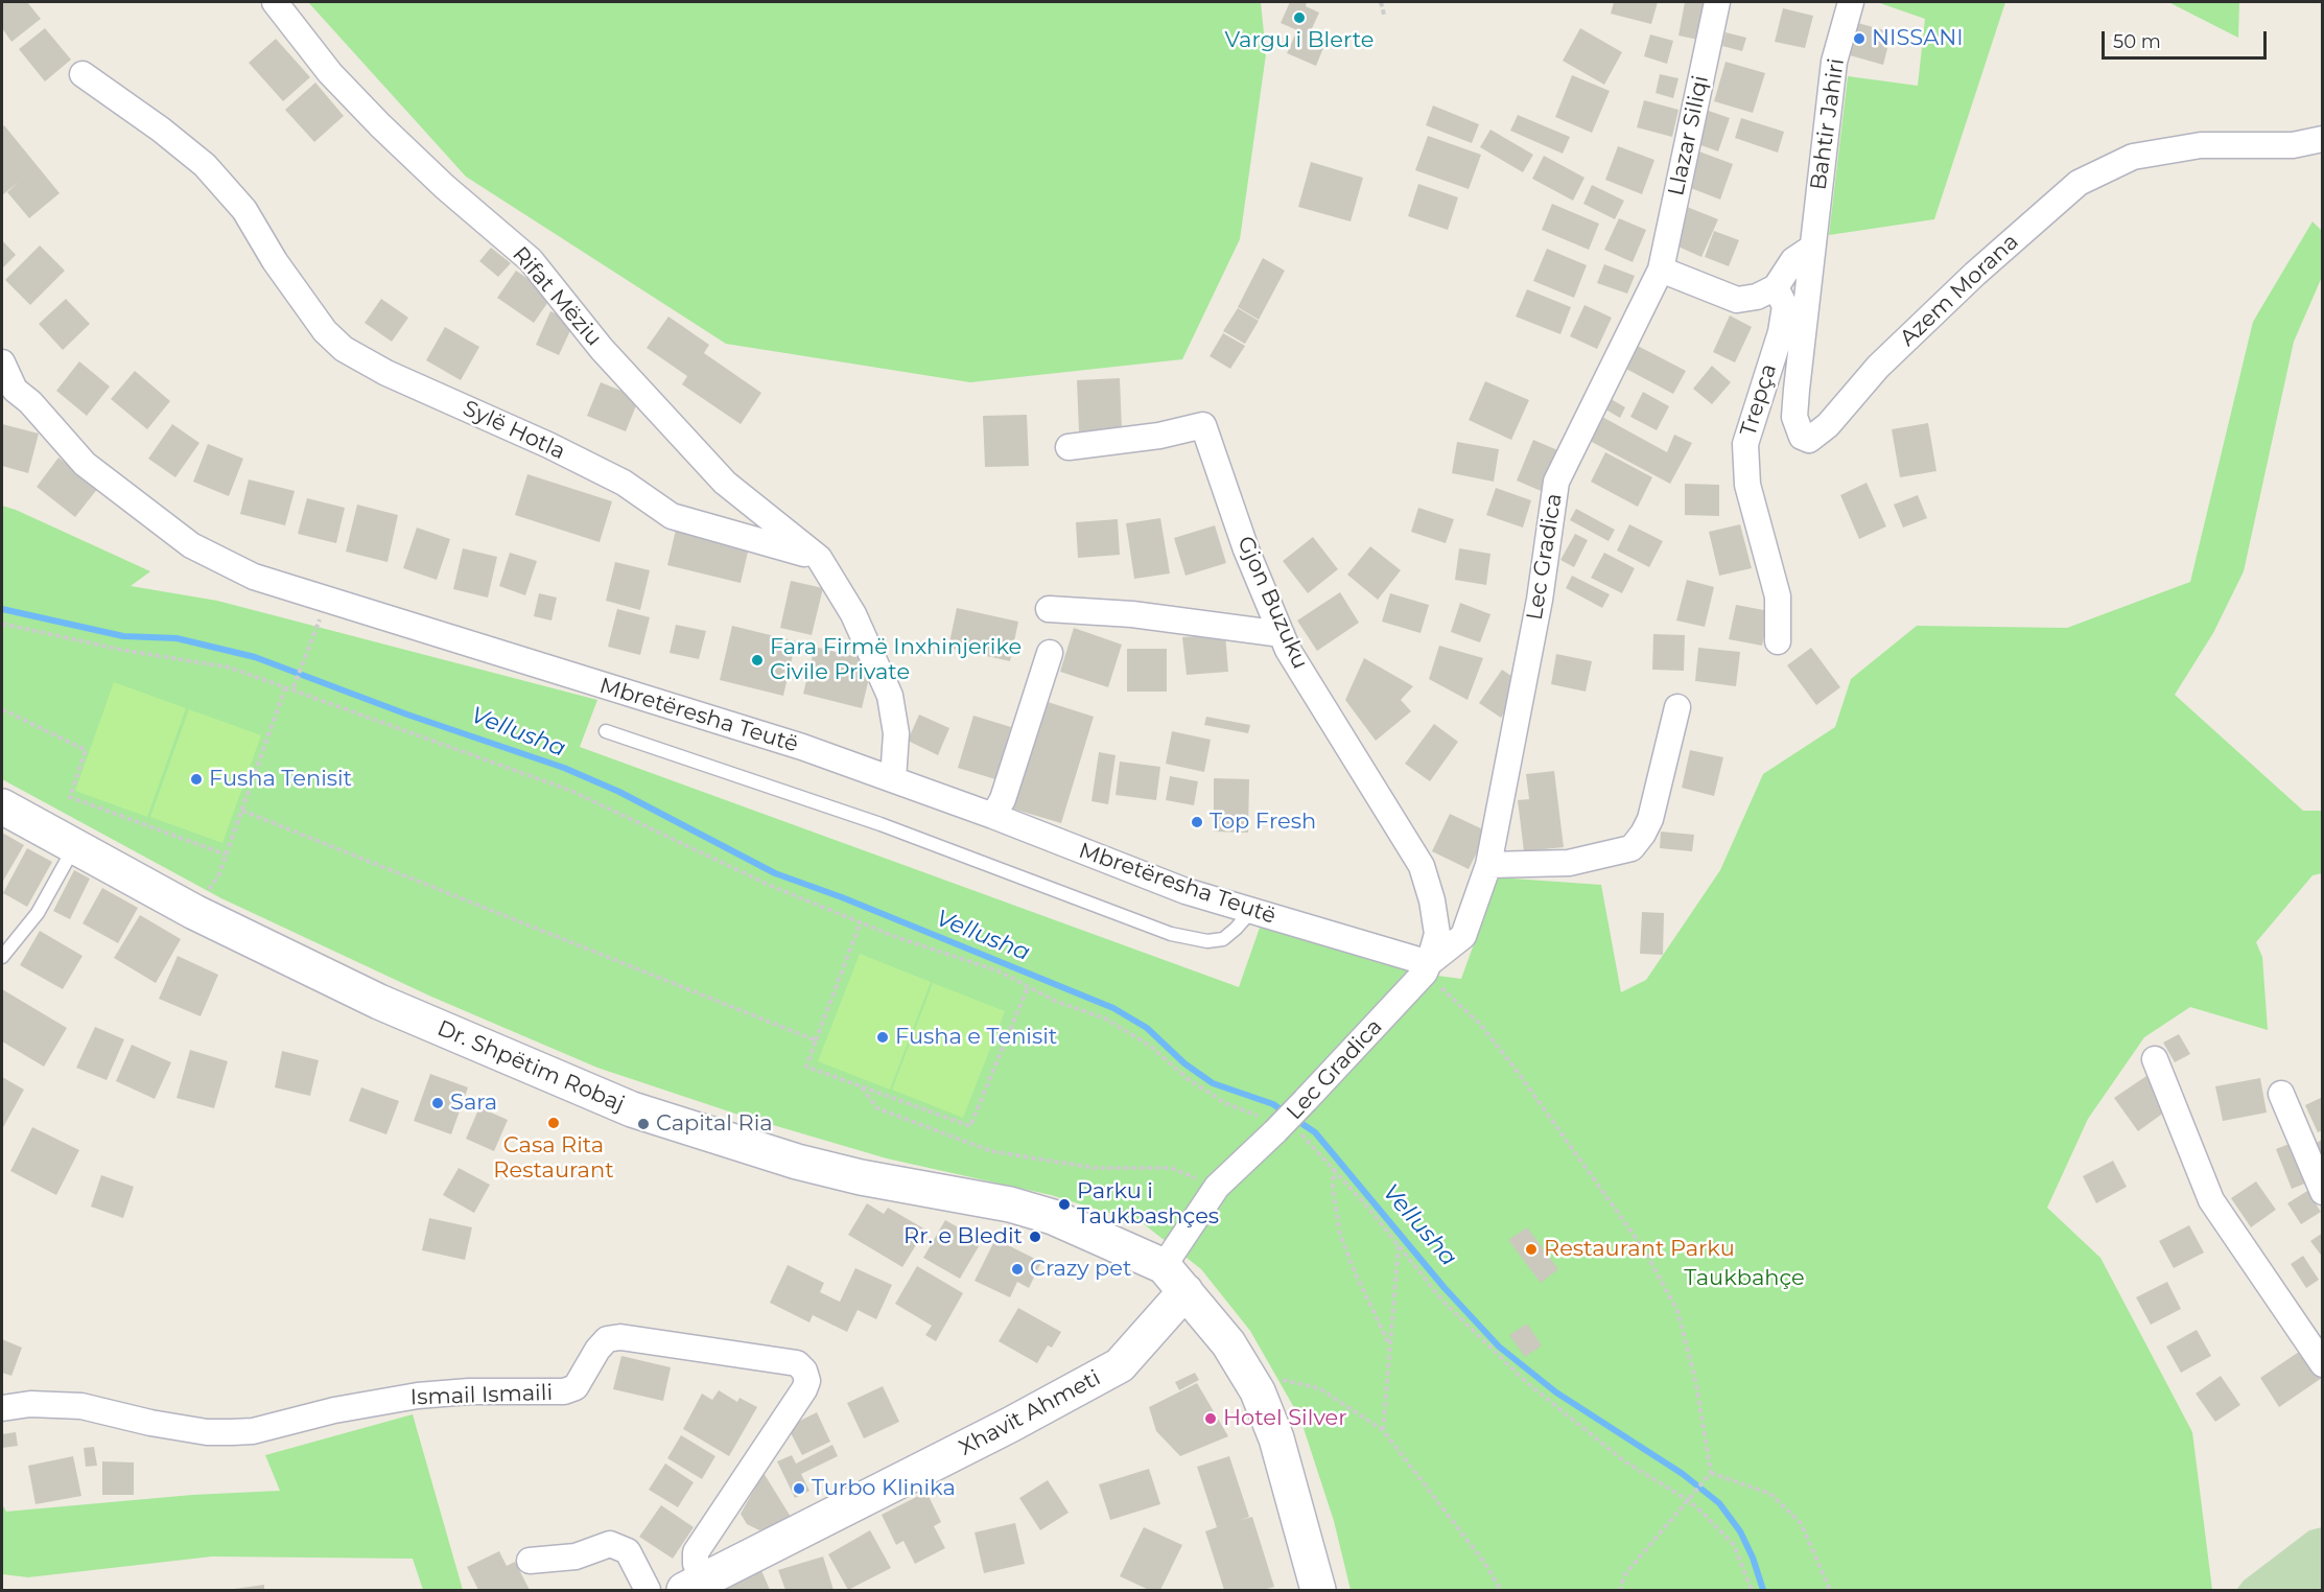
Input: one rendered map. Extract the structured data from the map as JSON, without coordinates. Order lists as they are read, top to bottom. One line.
{"streets":{"street":["Bahtir Jahiri","Llazar Siliqi","Azem Morana","Rifat Mëziu","Trepça","Sylë Hotla","Lec Gradica","Gjon Buzuku","Mbretëresha Teutë","Dr. Shpëtim Robaj","Ismail Ismaili","Xhavit Ahmeti"]},"crossings":[["Bahtir Jahiri","Azem Morana"],["Llazar Siliqi","Lec Gradica"],["Rifat Mëziu","Sylë Hotla"],["Lec Gradica","Gjon Buzuku"],["Lec Gradica","Mbretëresha Teutë"],["Lec Gradica","Dr. Shpëtim Robaj"],["Gjon Buzuku","Mbretëresha Teutë"],["Ismail Ismaili","Xhavit Ahmeti"]],"water":["Vellusha"],"parks":["Taukbahçe"],"places":["Vargu i Blerte","NISSANI","Fara Firmë Inxhinjerike Civile Private","Fusha Tenisit","Top Fresh","Fusha e Tenisit","Sara","Casa Rita Restaurant","Capital Ria","Parku i Taukbashçes","Rr. e Bledit","Restaurant Parku","Crazy pet","Hotel Silver","Turbo Klinika"],"scale_bar":"50 m"}
